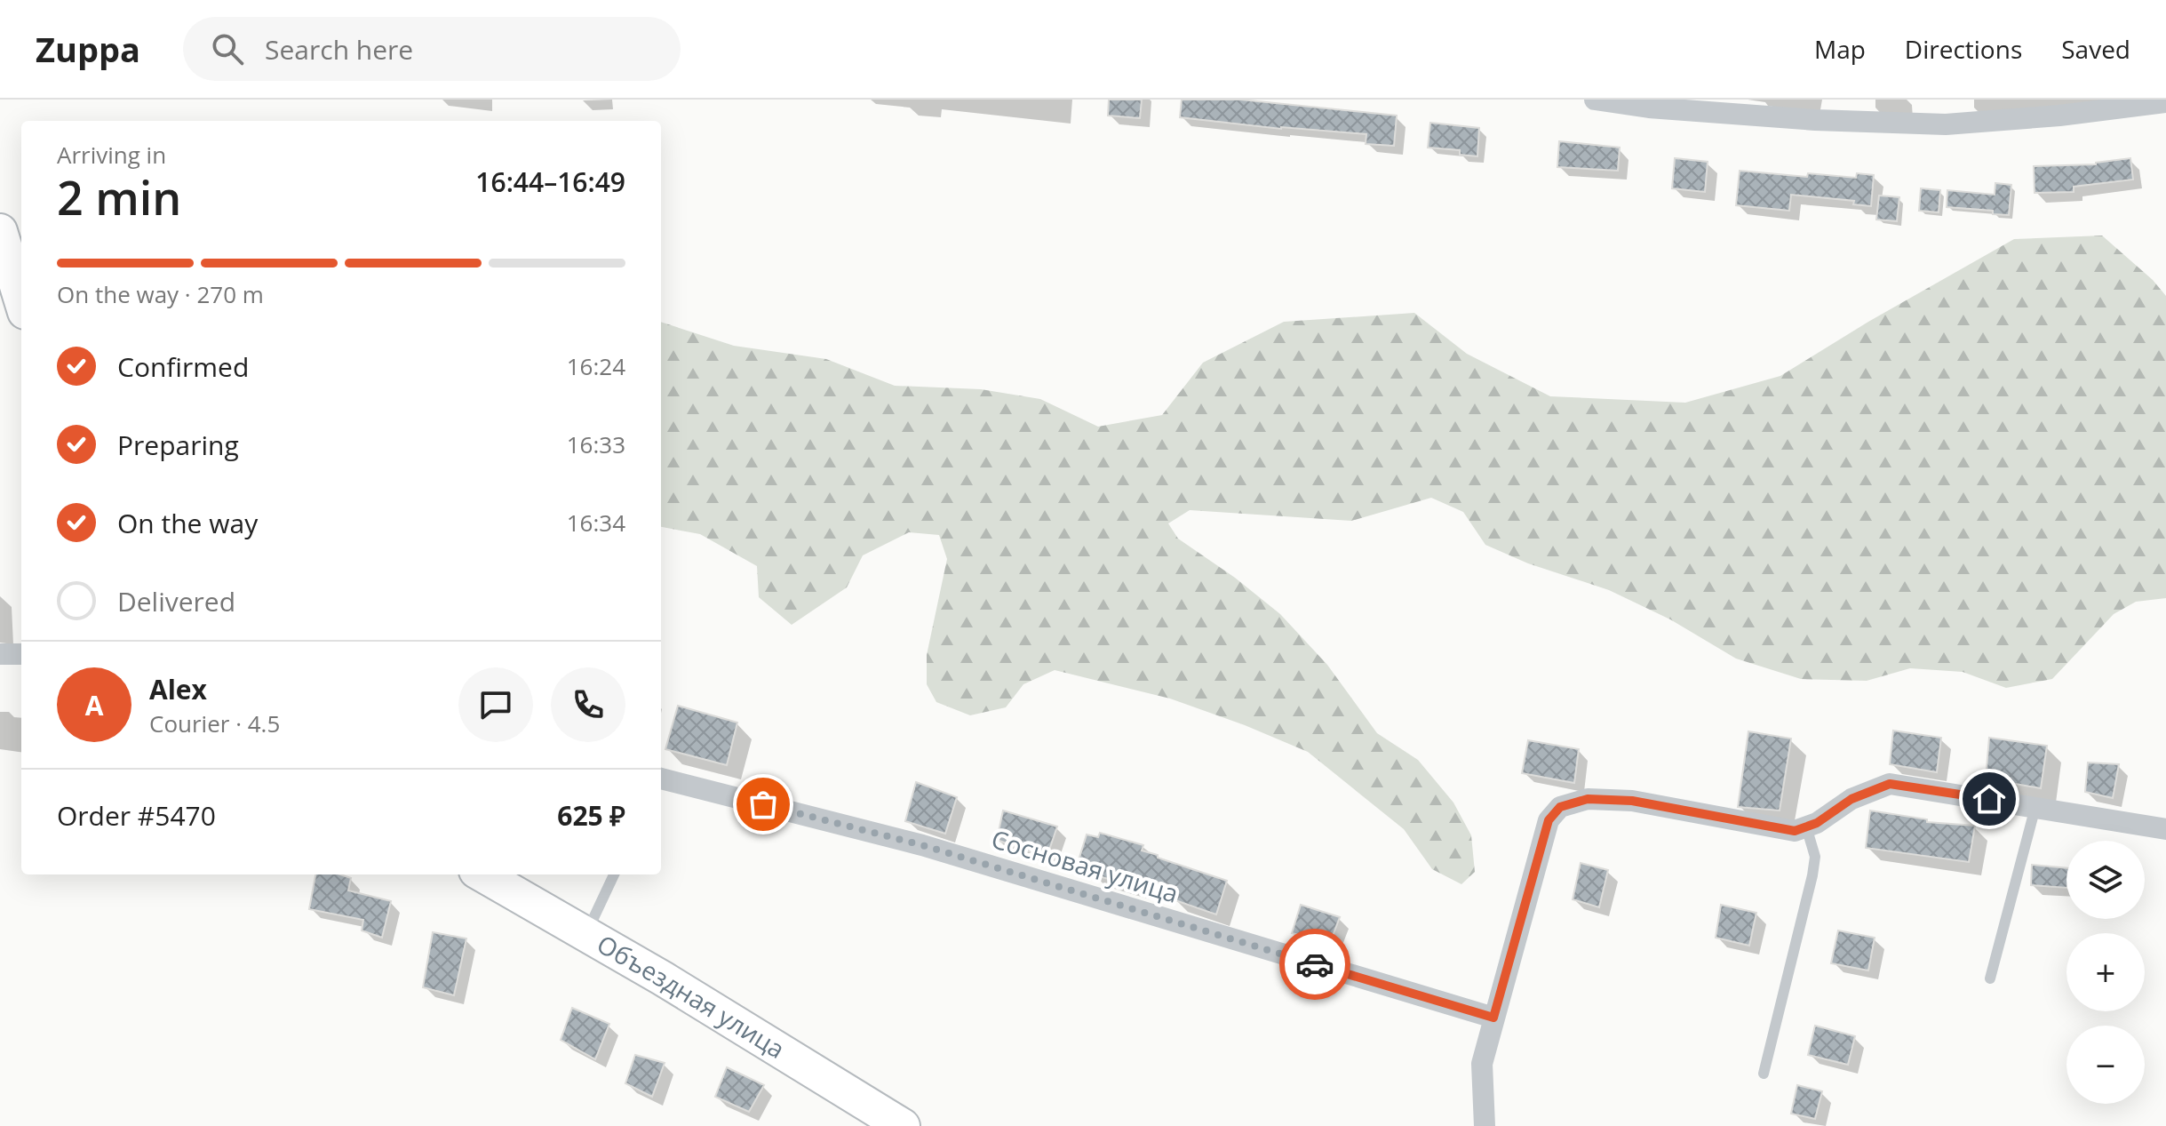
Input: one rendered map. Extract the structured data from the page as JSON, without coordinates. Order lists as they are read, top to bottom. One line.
{"streets":{"main road":["Объездная улица"],"street":["Сосновая улица"]},"page":{"header":"Zuppa","search":"Search here","nav":["Map","Directions","Saved"],"heading":["2 min","Arriving in","16:44–16:49"],"panel":["Alex","Courier · 4.5","Order #5470","625 ₽"],"bar":"On the way · 270 m","list":[["Confirmed","16:24"],["Preparing","16:33"],["On the way","16:34"],"Delivered"],"round":"A","map_buttons":["+","−"]}}
